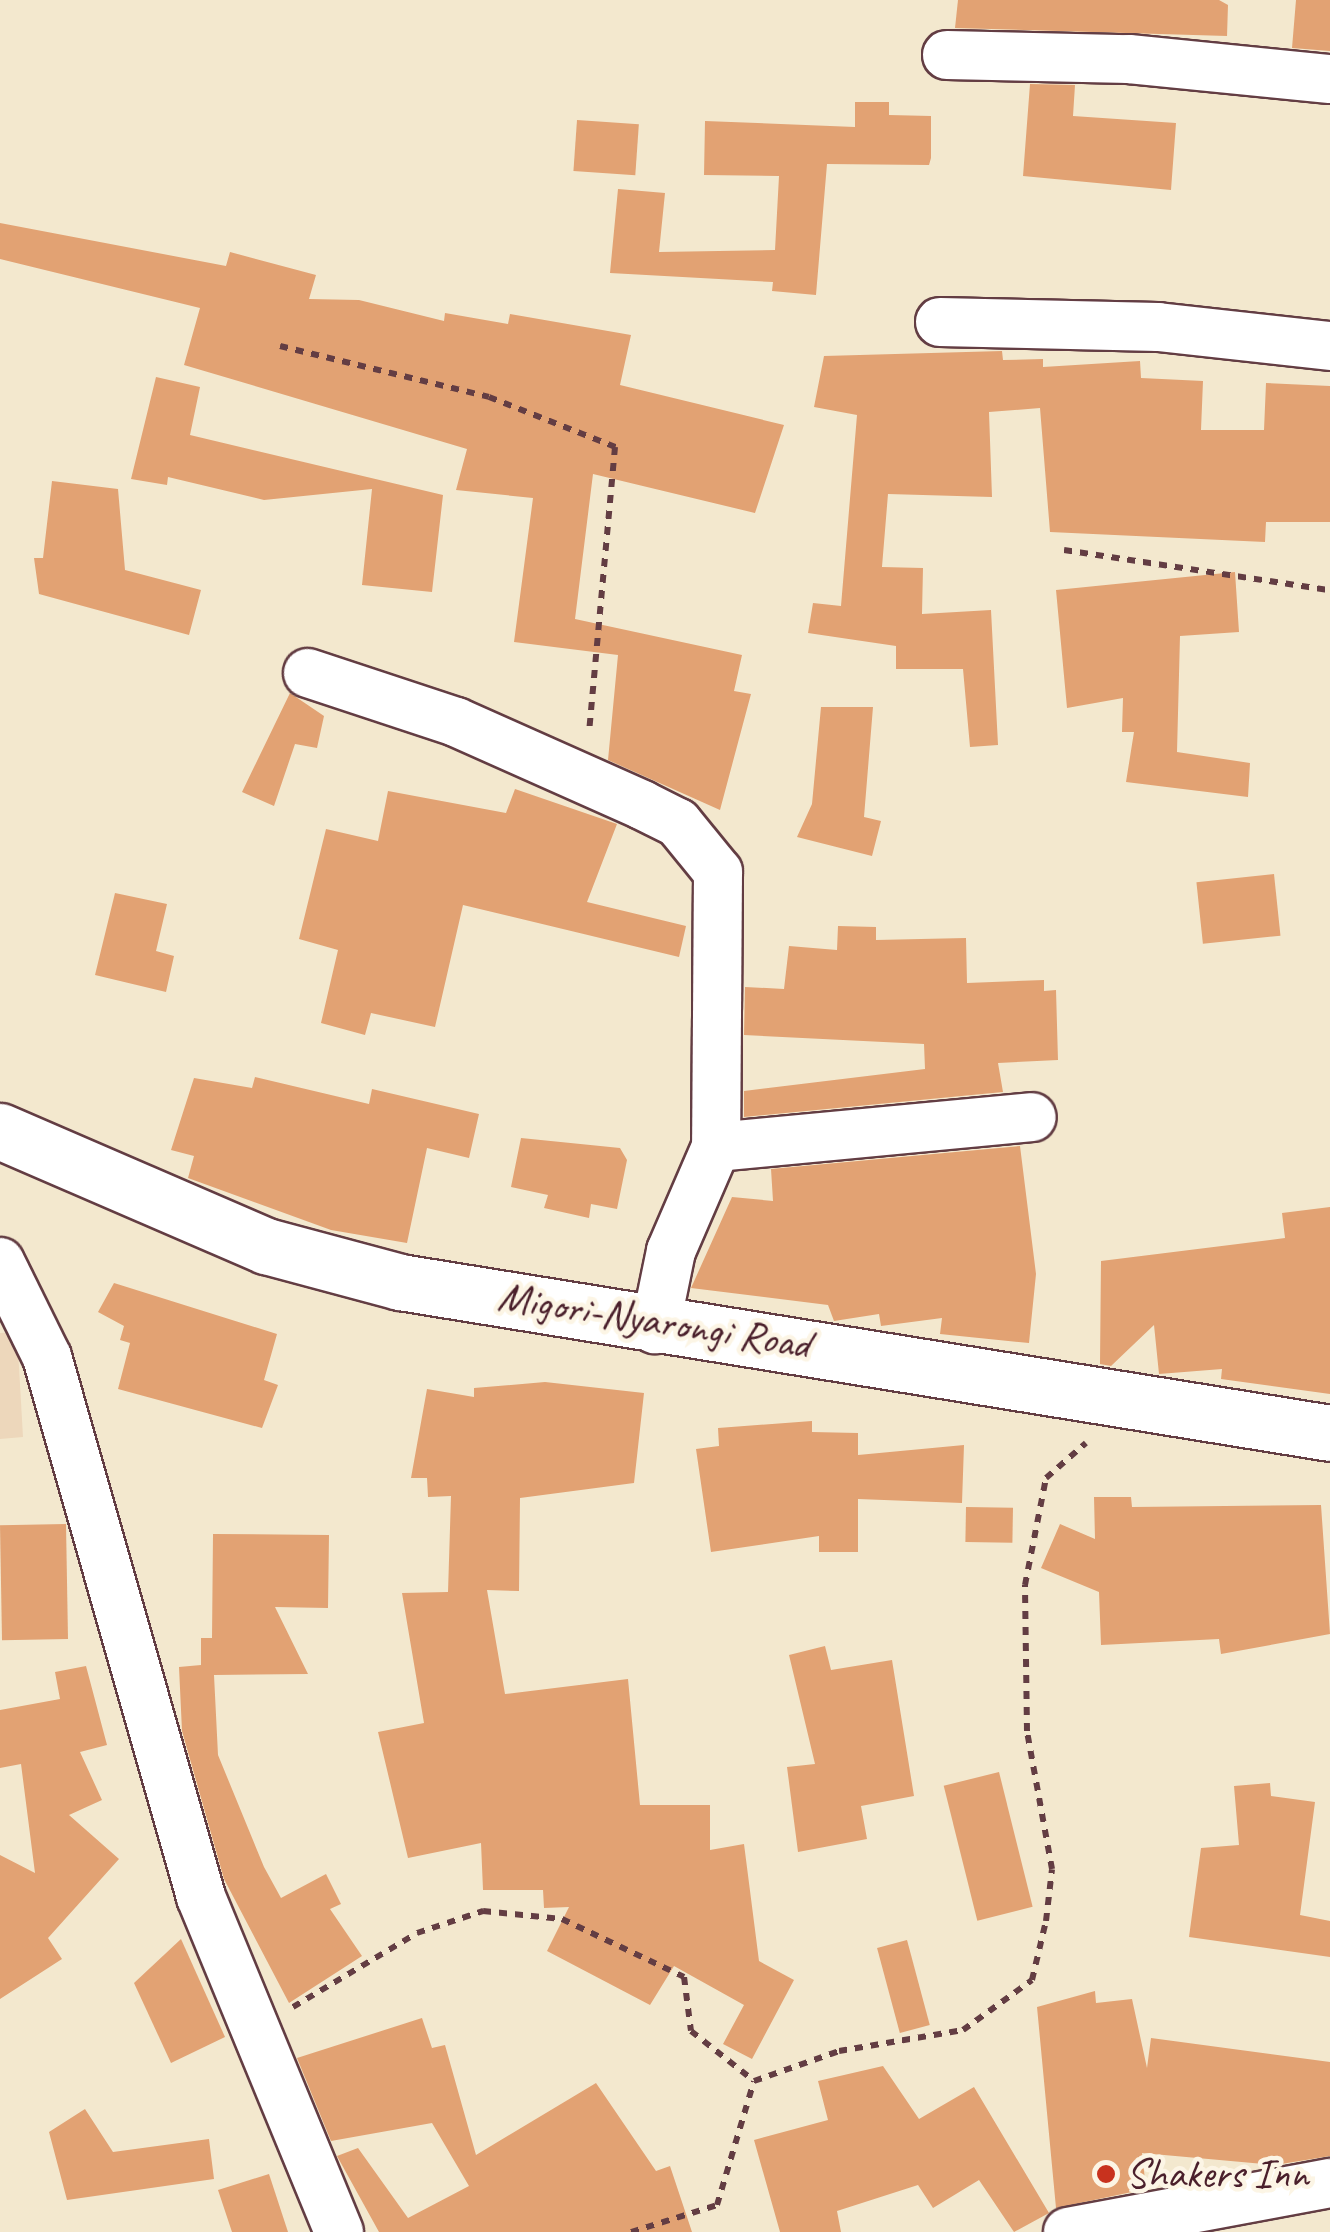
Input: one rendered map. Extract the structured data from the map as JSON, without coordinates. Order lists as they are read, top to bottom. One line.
{"streets":{"street":["Migori-Nyarongi Road"]},"places":["Shakers Inn"]}
